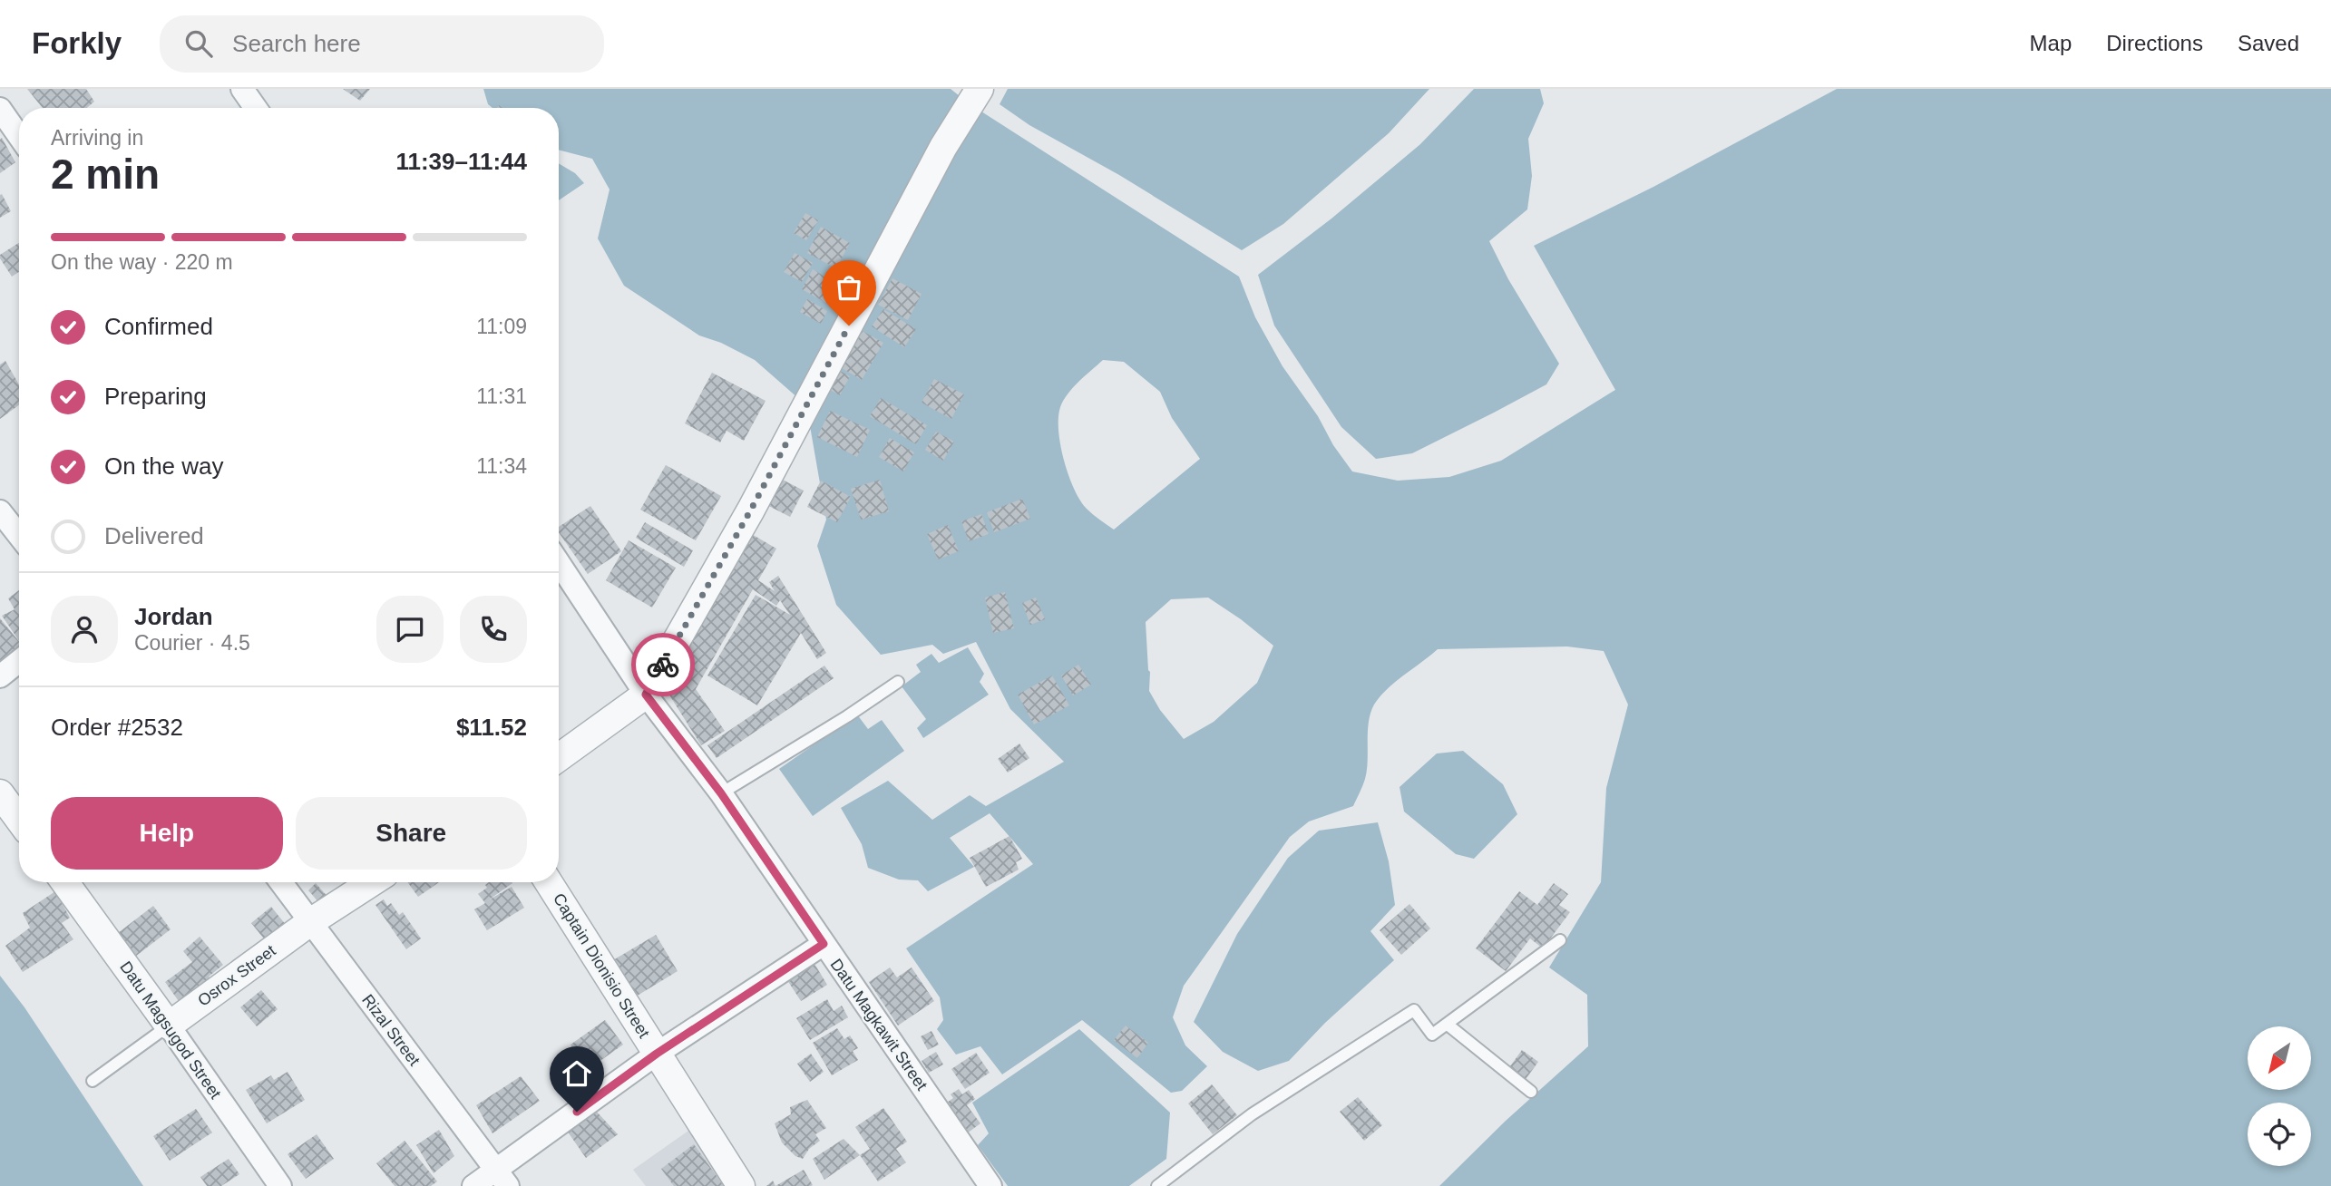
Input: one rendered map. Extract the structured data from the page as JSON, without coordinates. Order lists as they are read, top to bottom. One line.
{"streets":{"street":["Captain Dionisio Street","Osrox Street","Datu Magkawit Street","Datu Magsugod Street","Rizal Street"]},"crossings":[["Osrox Street","Datu Magsugod Street"],["Osrox Street","Rizal Street"]],"north":"bottom left","page":{"header":"Forkly","search":"Search here","nav":["Map","Directions","Saved"],"heading":["2 min","Arriving in","11:39–11:44"],"panel":["Jordan","Courier · 4.5","Order #2532","$11.52"],"bar":"On the way · 220 m","list":[["Confirmed","11:09"],["Preparing","11:31"],["On the way","11:34"],"Delivered"],"buttons":["Help","Share"]}}
